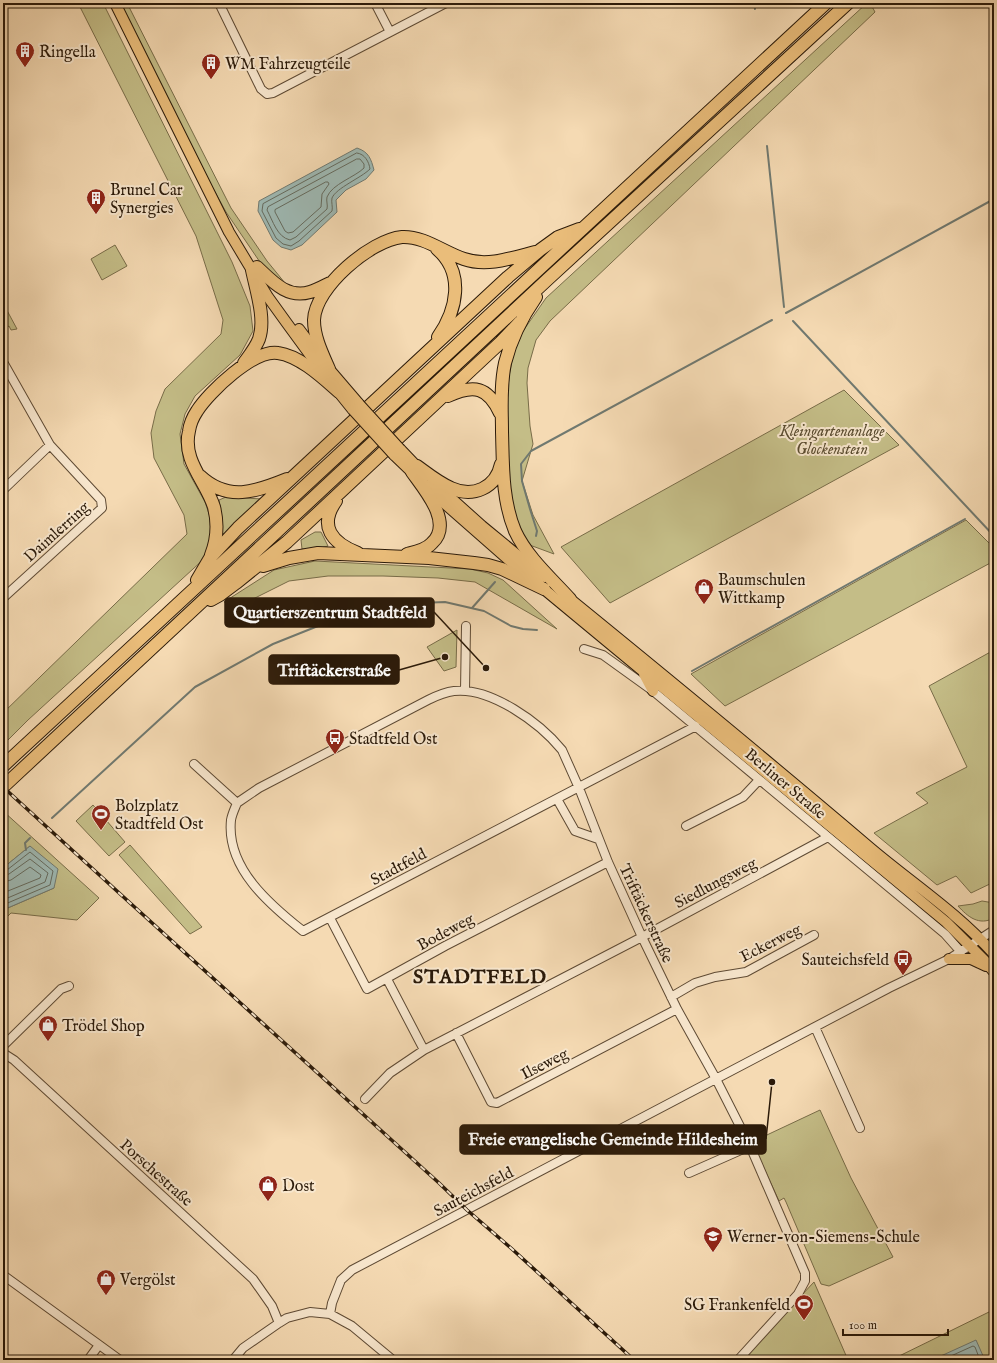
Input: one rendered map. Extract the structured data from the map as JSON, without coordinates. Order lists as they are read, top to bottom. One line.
{"streets":{"street":["Daimlerring","Berliner Straße","Stadtfeld","Siedlungsweg","Triftäckerstraße","Bodeweg","Eckerweg","Ilseweg","Porschestraße","Sauteichsfeld"]},"crossings":[["Berliner Straße","Stadtfeld"],["Berliner Straße","Siedlungsweg"],["Berliner Straße","Sauteichsfeld"],["Stadtfeld","Triftäckerstraße"],["Stadtfeld","Bodeweg"],["Siedlungsweg","Triftäckerstraße"],["Siedlungsweg","Ilseweg"],["Triftäckerstraße","Bodeweg"],["Triftäckerstraße","Eckerweg"],["Triftäckerstraße","Ilseweg"],["Triftäckerstraße","Sauteichsfeld"]],"districts":["STADTFELD"],"parks":["Kleingartenanlage Glockenstein"],"places":{"building":["Ringella","WM Fahrzeugteile","Brunel Car Synergies"],"shop":["Baumschulen Wittkamp","Trödel Shop","Dost","Vergölst"],"other":["Triftäckerstraße","Quartierszentrum Stadtfeld","Freie evangelische Gemeinde Hildesheim"],"bus stop":["Stadtfeld Ost","Sauteichsfeld"],"sports":["Bolzplatz Stadtfeld Ost","SG Frankenfeld"],"school or university":["Werner-von-Siemens-Schule"]},"scale_bar":"100 m"}
